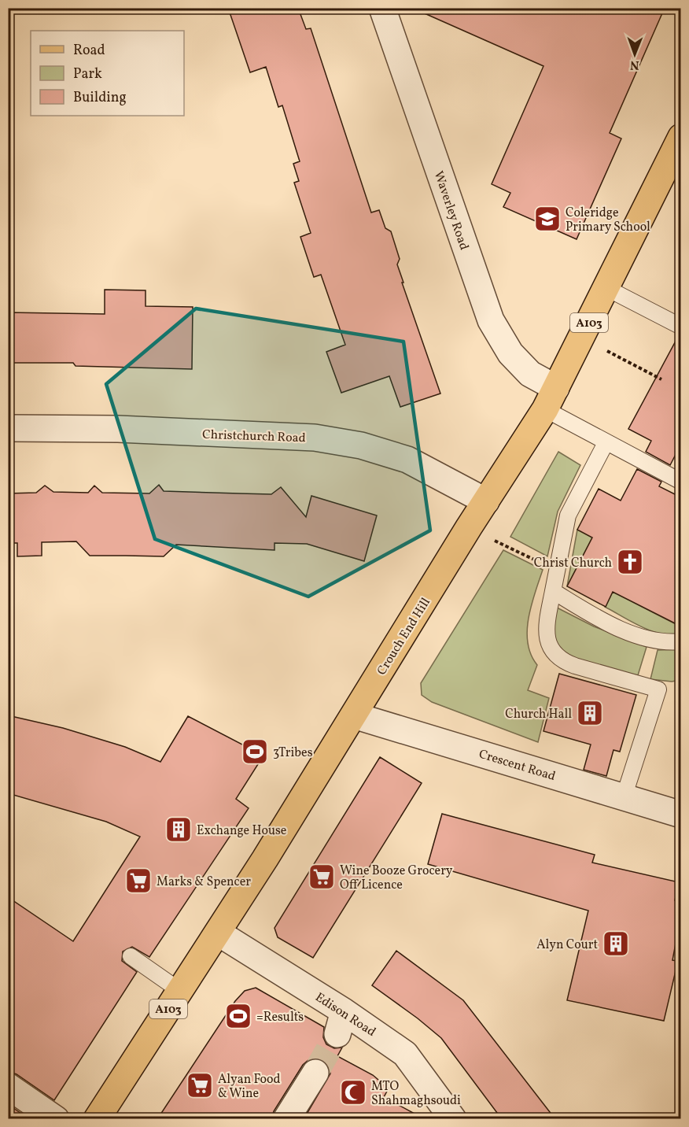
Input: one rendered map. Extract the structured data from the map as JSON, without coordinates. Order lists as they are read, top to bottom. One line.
{"streets":{"main road":["A103","Crouch End Hill"],"street":["Waverley Road","Christchurch Road","Crescent Road","Edison Road"]},"crossings":[["Waverley Road","Crouch End Hill"],["Christchurch Road","Crouch End Hill"],["Crouch End Hill","Crescent Road"],["Crouch End Hill","Edison Road"]],"places":{"school or university":["Coleridge Primary School"],"church":["Christ Church"],"building":["Church Hall","Exchange House","Alyn Court"],"sports":["3Tribes","=Results"],"supermarket":["Wine Booze Grocery Off Licence","Marks & Spencer","Alyan Food & Wine"],"mosque":["MTO Shahmaghsoudi"]},"legend":["Road","Park","Building"],"north":"bottom"}
